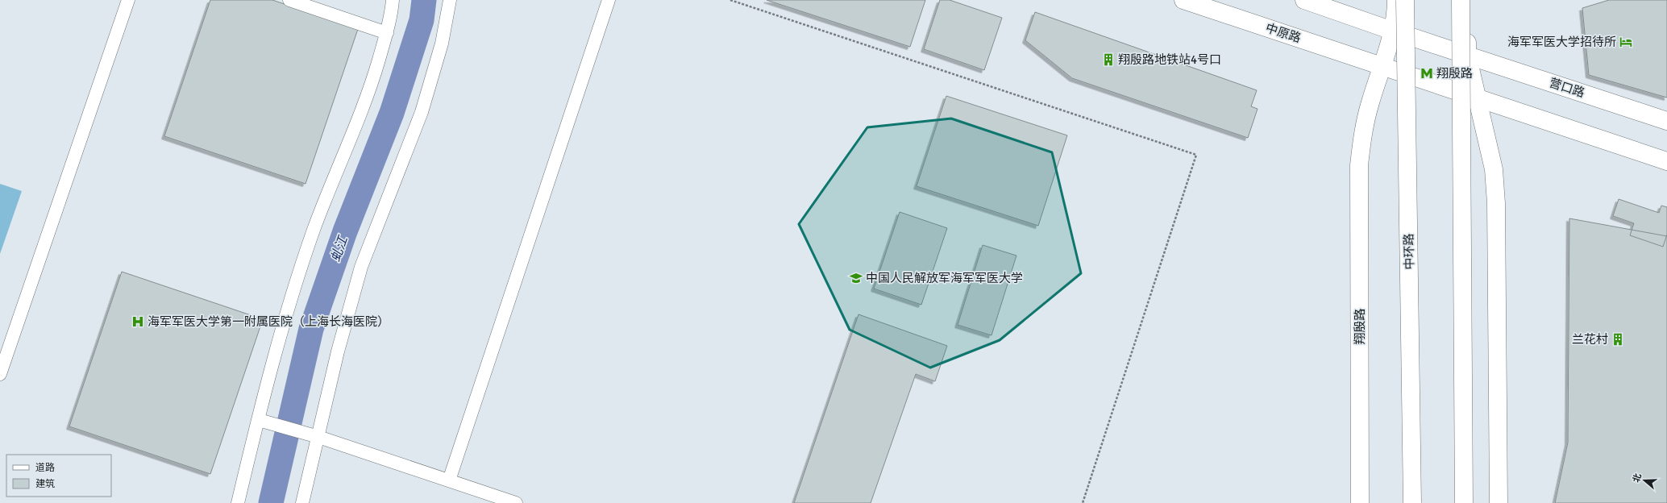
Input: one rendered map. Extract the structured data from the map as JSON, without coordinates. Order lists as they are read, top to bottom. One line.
{"streets":{"main road":["中原路","营口路","中环路","翔殷路"]},"crossings":[["中原路","翔殷路"],["营口路","翔殷路"]],"water":["虬江"],"places":{"hotel":["海军军医大学招待所"],"building":["翔殷路地铁站4号口","兰花村"],"metro station":["翔殷路"],"school or university":["中国人民解放军海军军医大学"],"hospital":["海军军医大学第一附属医院（上海长海医院）"]},"legend":["道路","建筑"],"north":"left"}
